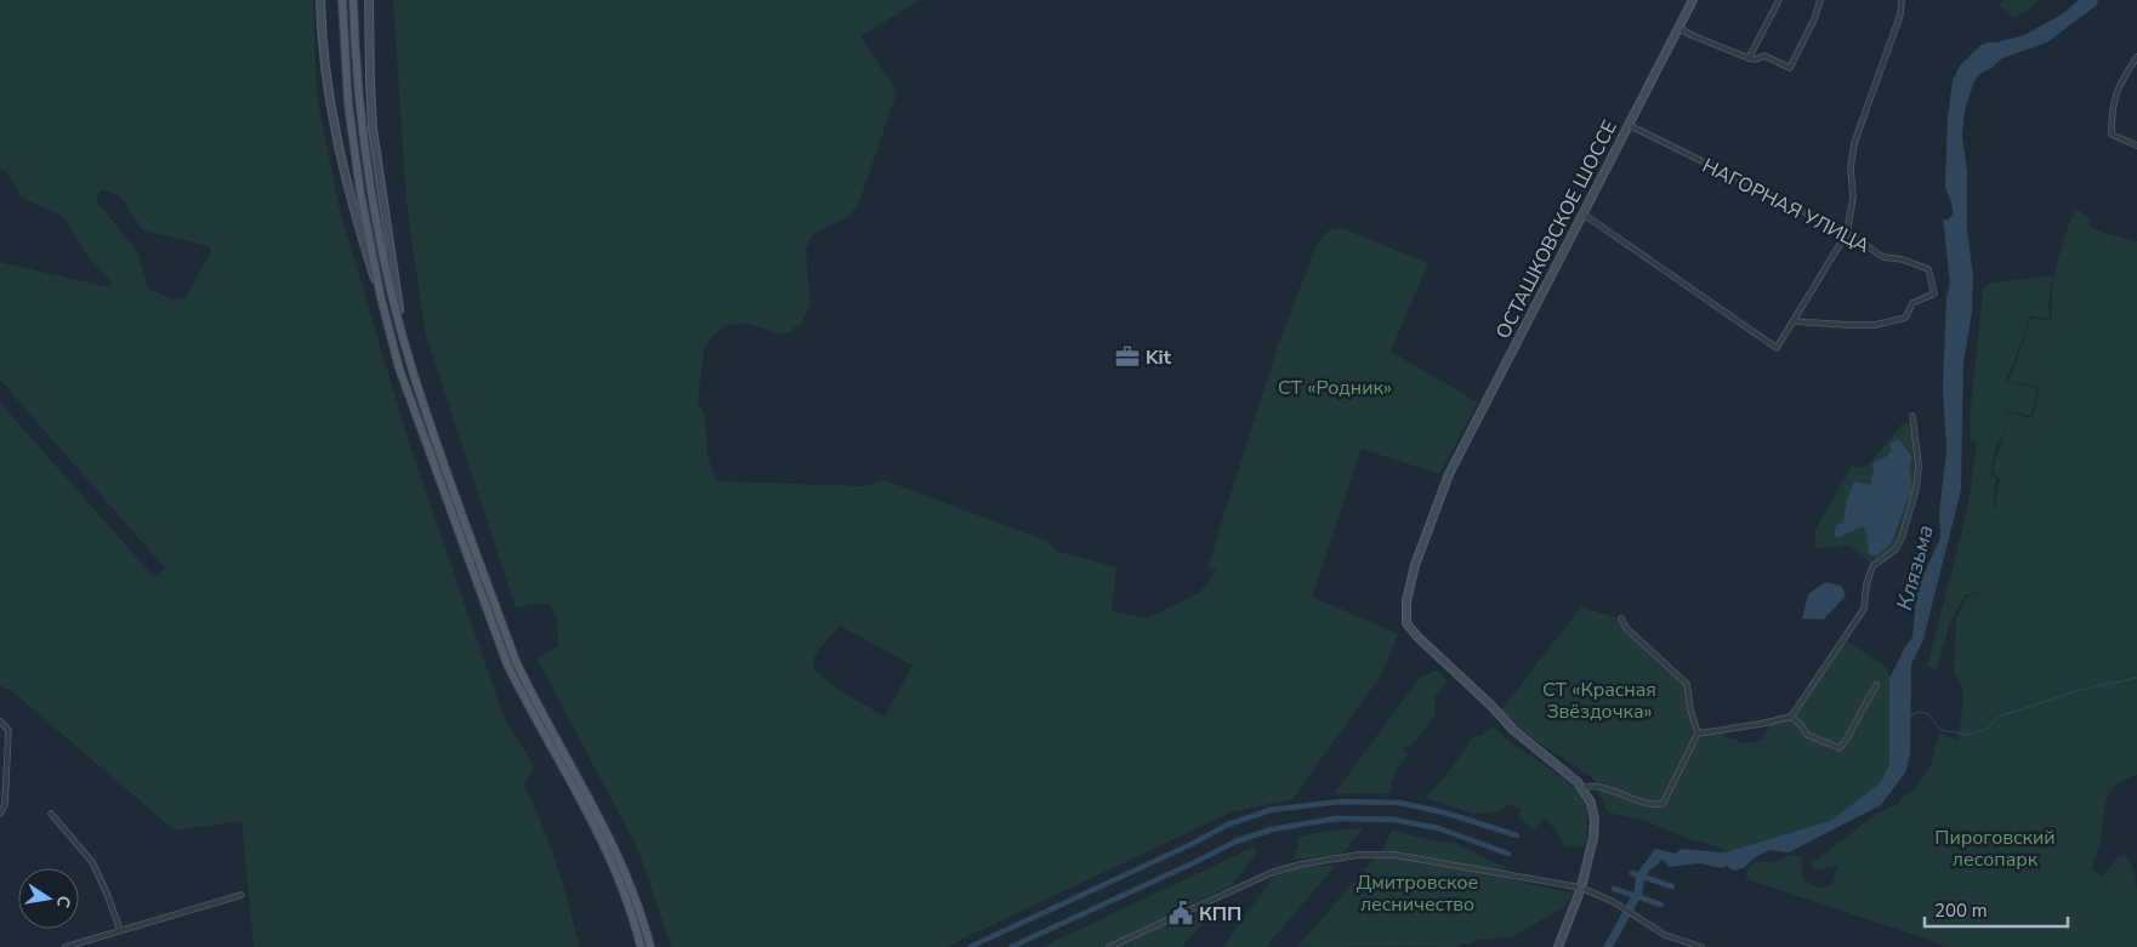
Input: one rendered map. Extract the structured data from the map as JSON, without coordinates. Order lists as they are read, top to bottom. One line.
{"streets":{"main road":["ОСТАШКОВСКОЕ ШОССЕ"],"street":["НАГОРНАЯ УЛИЦА"]},"crossings":[["НАГОРНАЯ УЛИЦА","ОСТАШКОВСКОЕ ШОССЕ"]],"water":["Клязьма"],"parks":["СТ «Родник»","СТ «Красная Звёздочка»","Пироговский лесопарк","Дмитровское лесничество"],"places":{"office":["Kit"],"public building":["КПП"]},"scale_bar":"200 m","north":"right"}
